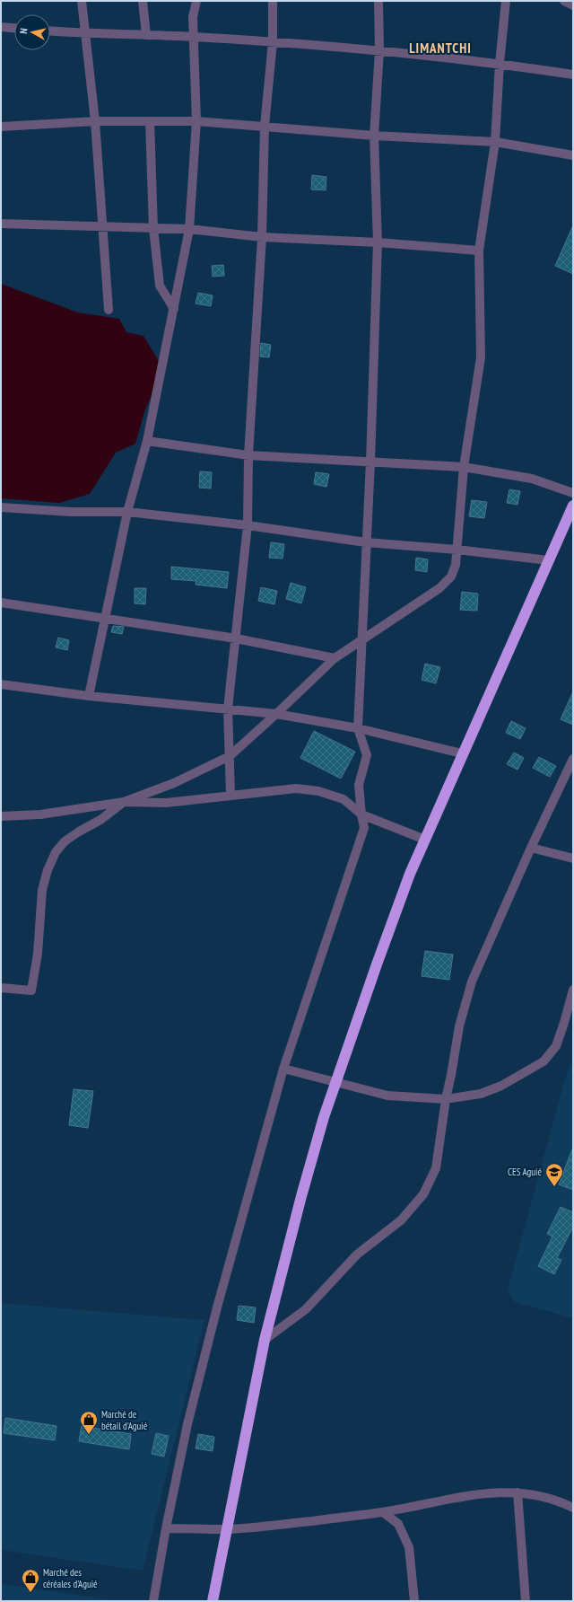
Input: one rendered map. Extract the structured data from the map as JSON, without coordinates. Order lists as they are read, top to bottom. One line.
{"districts":["LIMANTCHI"],"places":{"school or university":["CES Aguié"],"shop":["Marché de bétail d'Aguié","Marché des céréales d'Aguié"]},"north":"left"}
